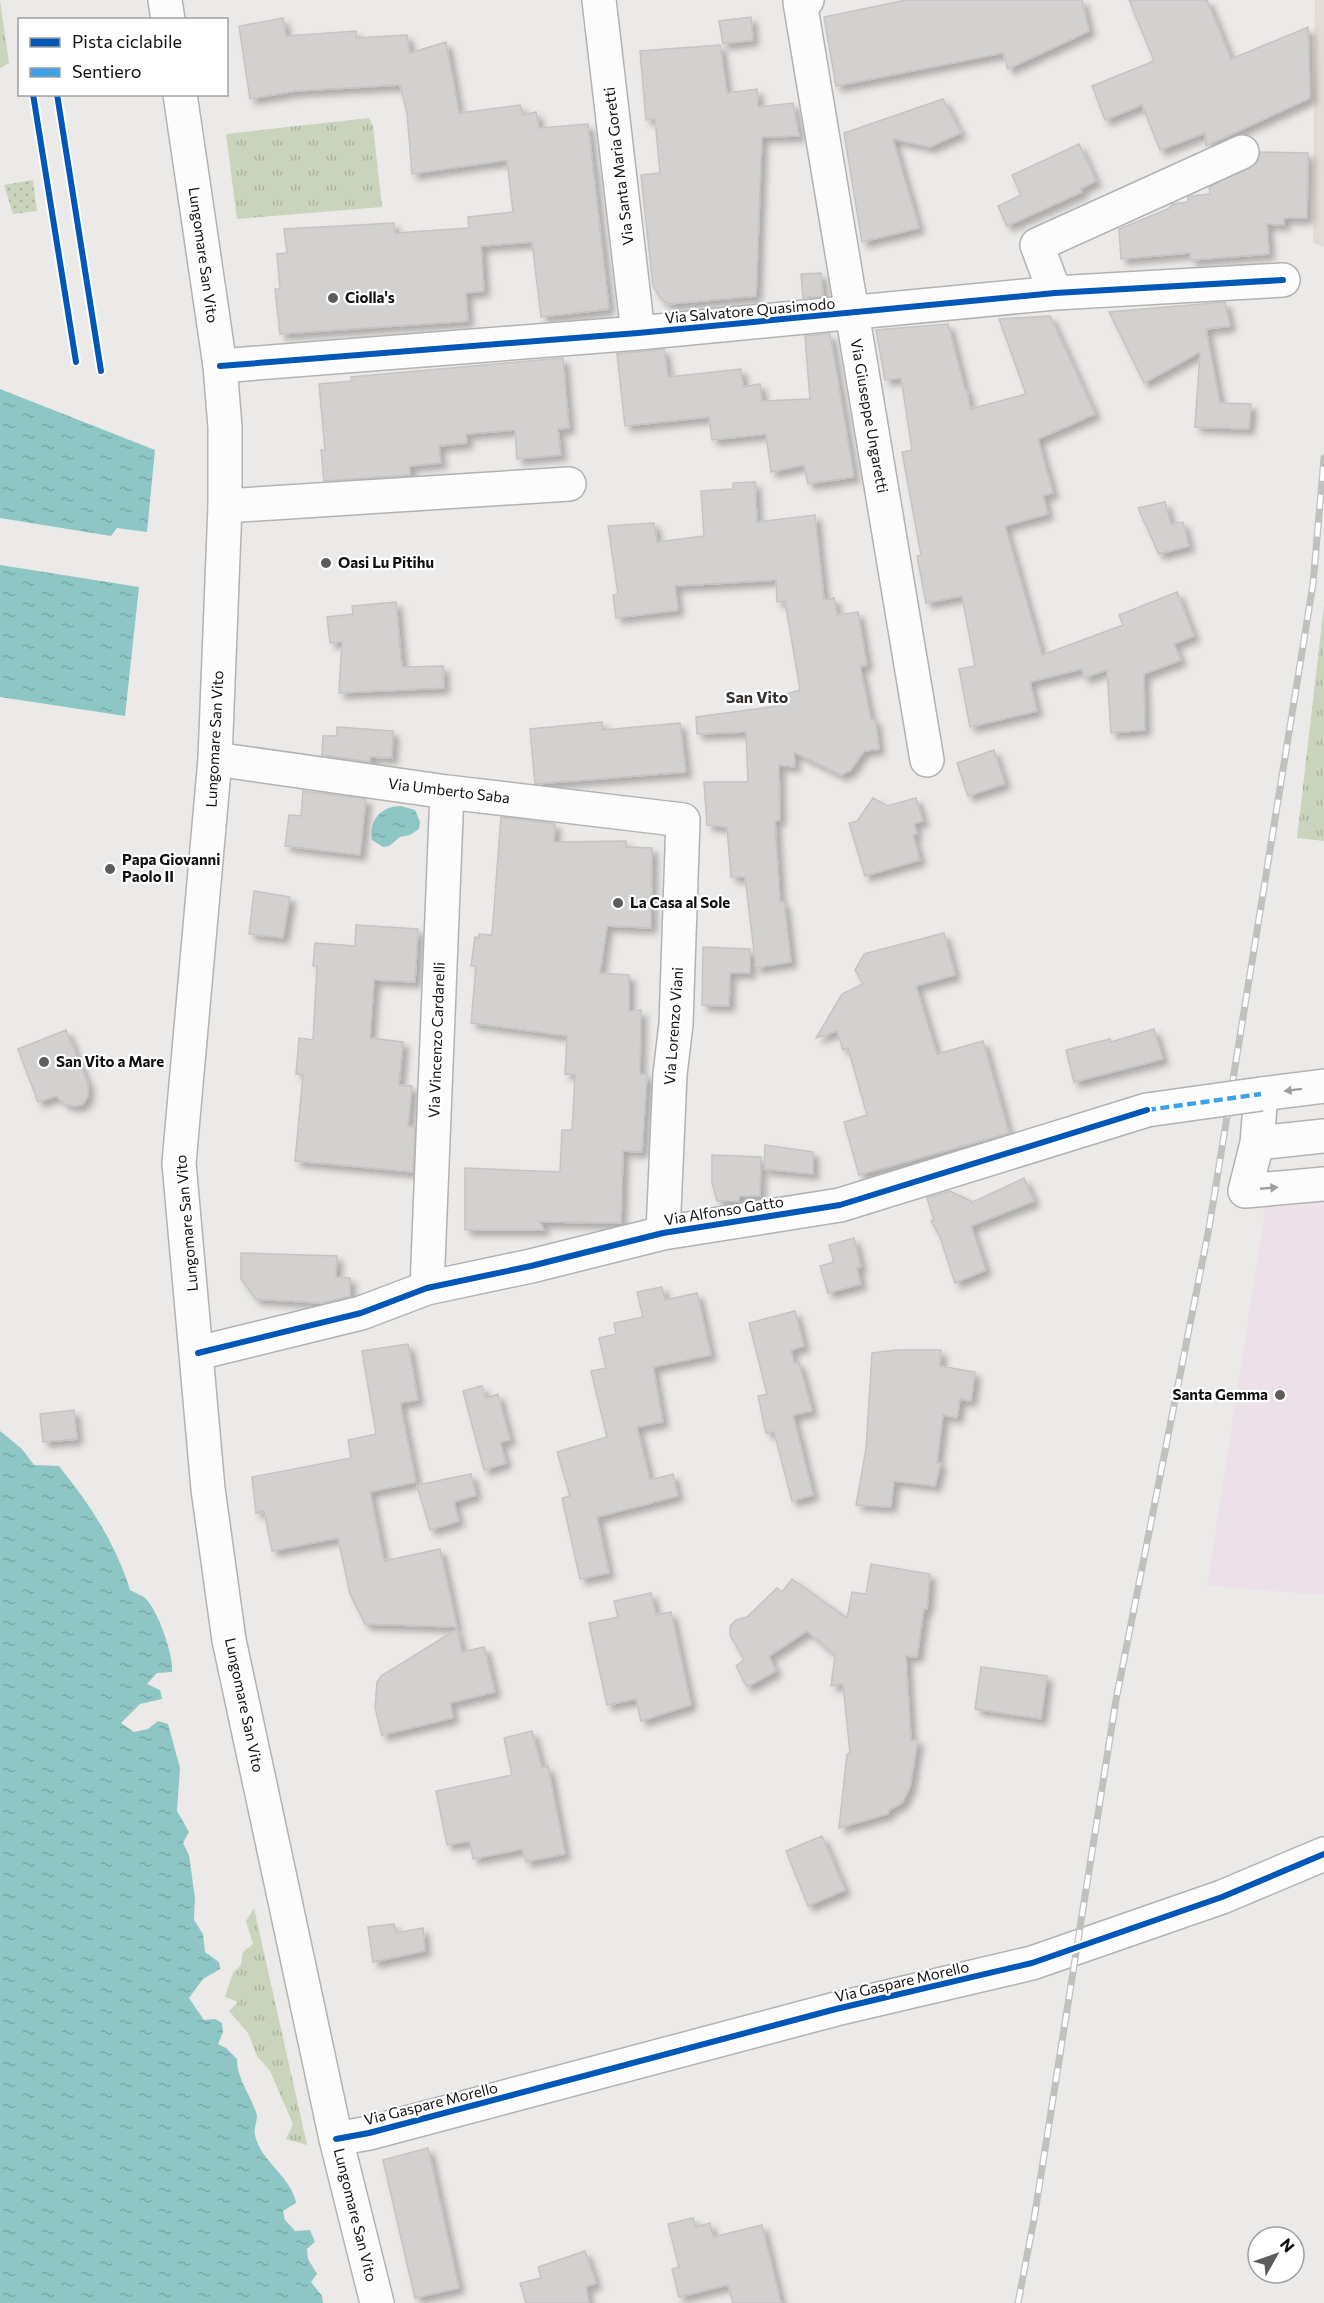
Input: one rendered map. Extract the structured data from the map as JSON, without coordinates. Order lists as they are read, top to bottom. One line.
{"streets":{"street":["Via Santa Maria Goretti","Lungomare San Vito","Via Salvatore Quasimodo","Via Giuseppe Ungaretti","Via Umberto Saba","Via Lorenzo Viani","Via Vincenzo Cardarelli","Via Alfonso Gatto","Via Gaspare Morello"]},"crossings":[["Via Santa Maria Goretti","Via Salvatore Quasimodo"],["Lungomare San Vito","Via Salvatore Quasimodo"],["Lungomare San Vito","Via Umberto Saba"],["Lungomare San Vito","Via Alfonso Gatto"],["Lungomare San Vito","Via Gaspare Morello"],["Via Salvatore Quasimodo","Via Giuseppe Ungaretti"],["Via Umberto Saba","Via Lorenzo Viani"],["Via Umberto Saba","Via Vincenzo Cardarelli"],["Via Lorenzo Viani","Via Alfonso Gatto"],["Via Vincenzo Cardarelli","Via Alfonso Gatto"]],"districts":["San Vito"],"places":["Ciolla's","Oasi Lu Pitihu","Papa Giovanni Paolo II","La Casa al Sole","San Vito a Mare","Santa Gemma"],"legend":["Pista ciclabile","Sentiero"],"north":"top right"}
